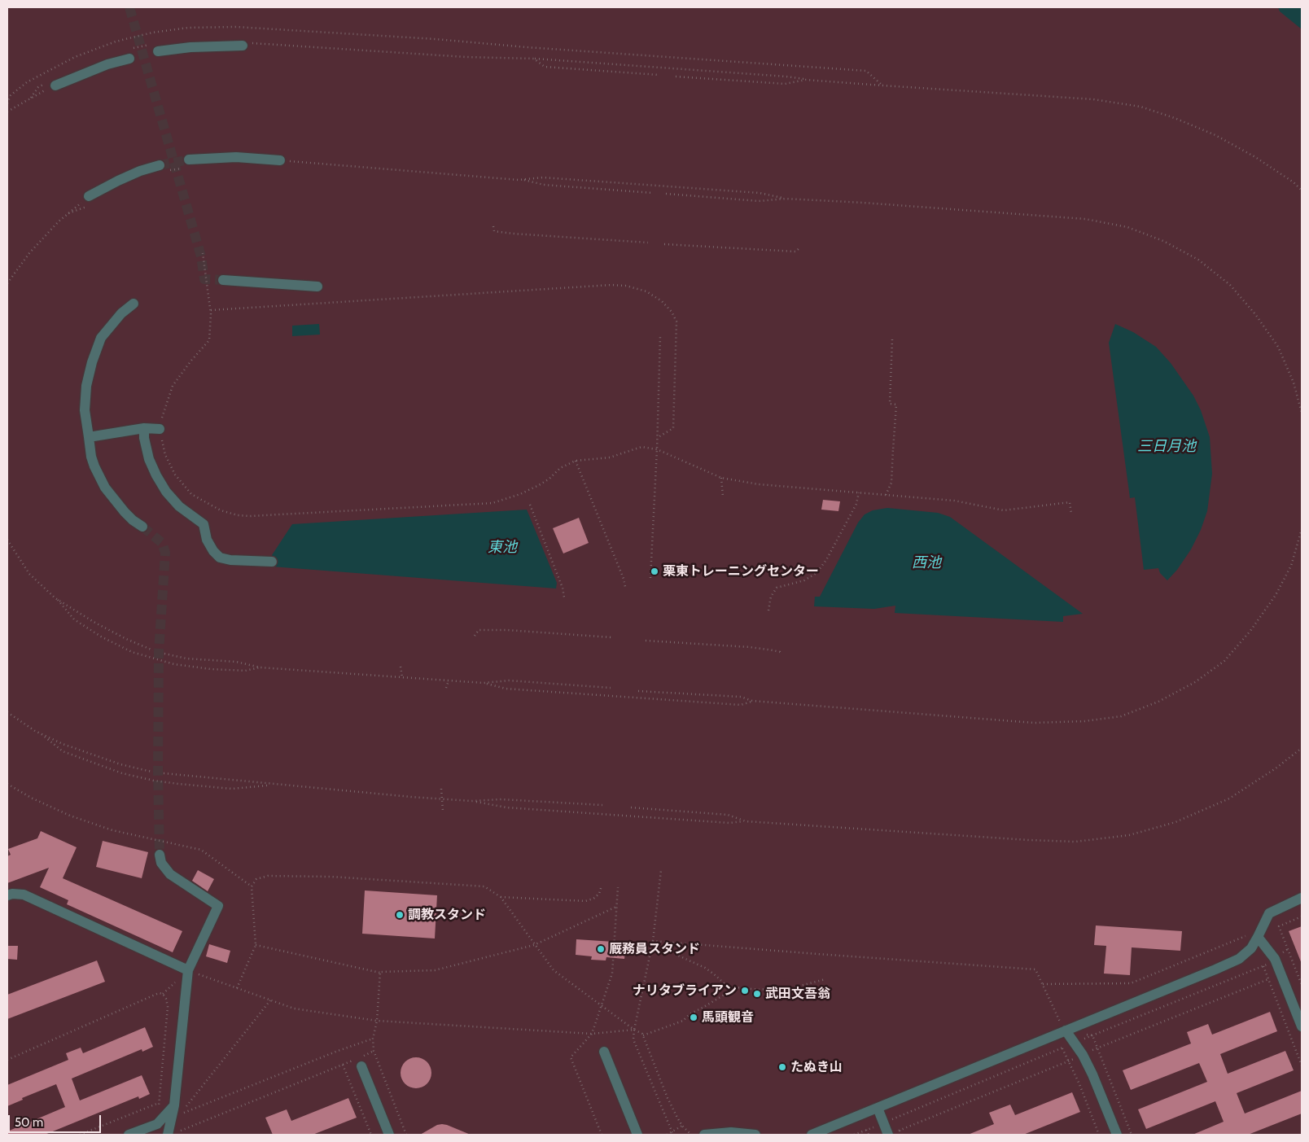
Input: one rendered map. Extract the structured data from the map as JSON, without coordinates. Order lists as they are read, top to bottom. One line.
{"water":["三日月池","東池","西池"],"places":["栗東トレーニングセンター","調教スタンド","厩務員スタンド","ナリタブライアン","武田文吾翁","馬頭観音","たぬき山"],"scale_bar":"50 m"}
